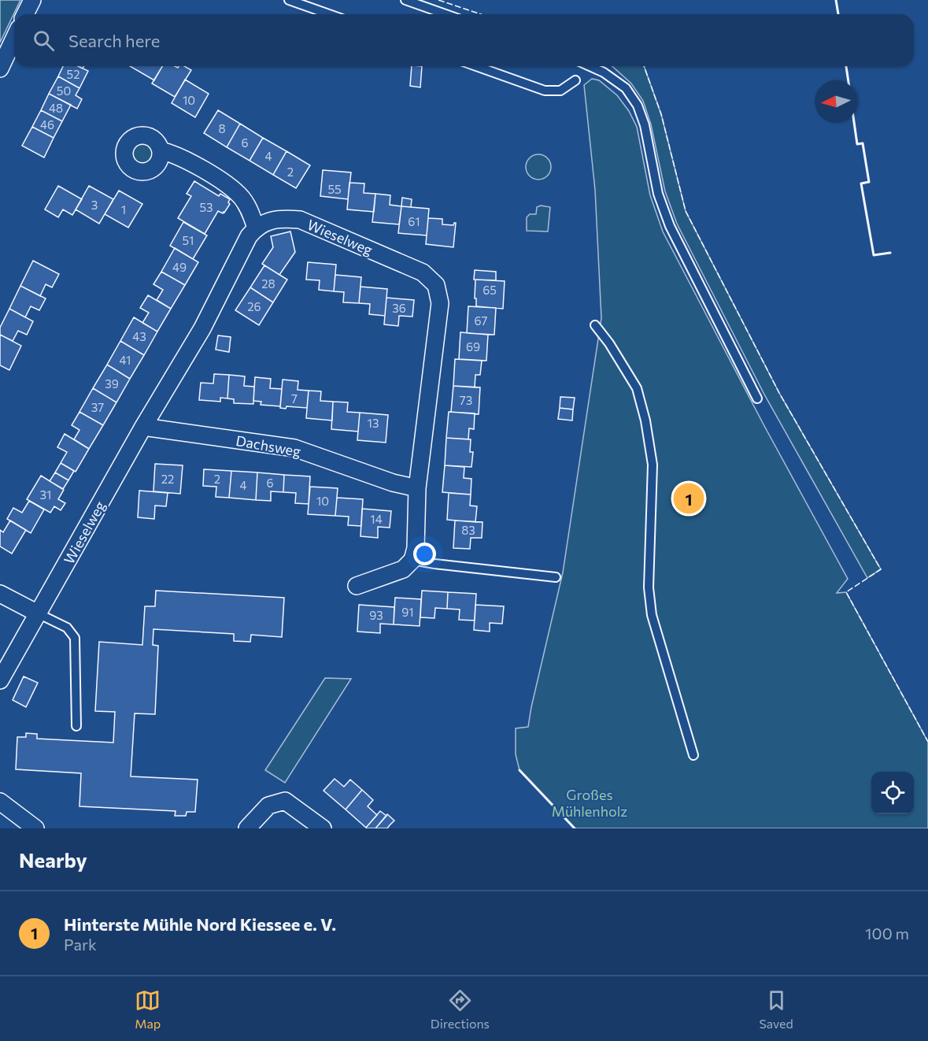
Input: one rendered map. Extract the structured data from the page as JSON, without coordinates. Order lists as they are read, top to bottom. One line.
{"streets":{"street":["Wieselweg","Dachsweg"]},"crossings":[["Wieselweg","Dachsweg"]],"parks":["Großes Mühlenholz"],"house_numbers":["52","50","10","48","46","8","6","4","2","55","3","53","1","61","51","49","28","65","26","36","67","43","69","41","39","7","73","37","13","22","2","6","4","31","10","14","83","91","93"],"north":"left","page":{"search":"Search here","pins":"1","heading":"Nearby","list":[{"mark":"1","name":"Hinterste Mühle Nord Kiessee e. V.","note":"Park","value":"100 m"}],"nav":["Map","Directions","Saved"]}}
